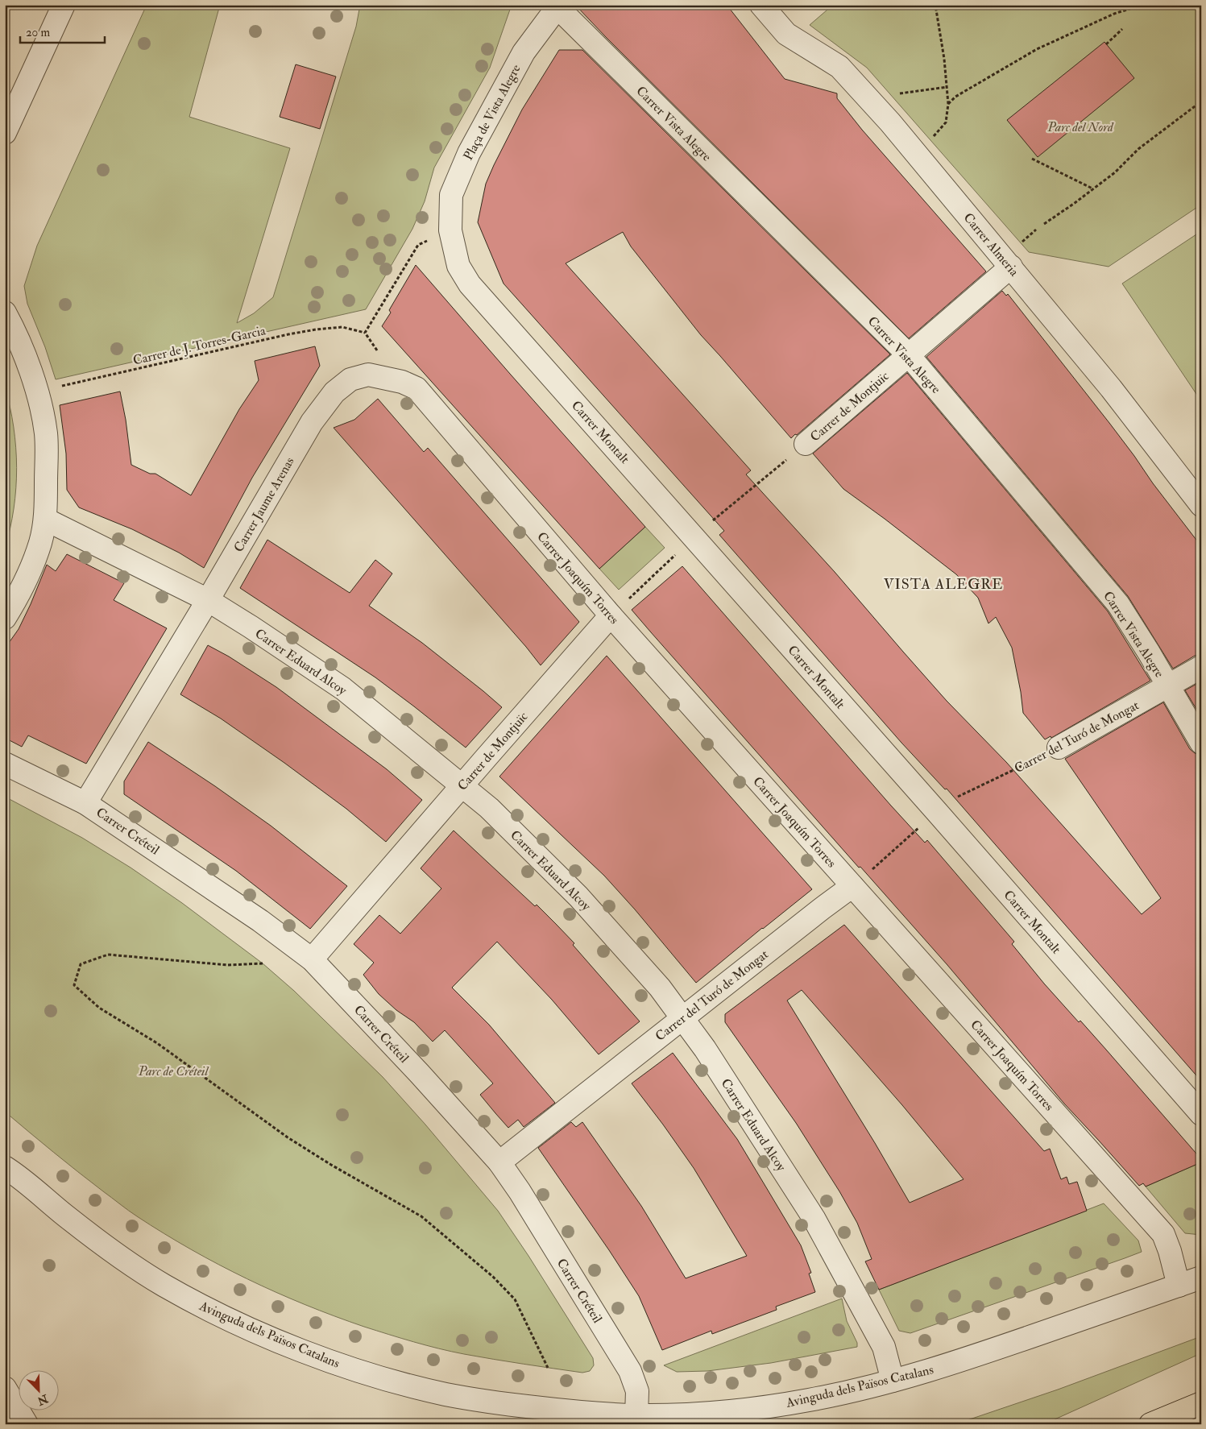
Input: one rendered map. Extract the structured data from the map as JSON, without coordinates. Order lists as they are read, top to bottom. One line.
{"streets":{"street":["Plaça de Vista Alegre","Carrer Vista Alegre","Carrer Almeria","Carrer de Montjuïc","Carrer Montalt","Carrer Jaume Arenas","Carrer Joaquím Torres","Carrer Eduard Alcoy","Carrer del Turó de Mongat","Carrer Créteil","Avinguda dels Països Catalans"],"path":["Carrer de J. Torres-Garcia"]},"crossings":[["Plaça de Vista Alegre","Carrer Vista Alegre"],["Plaça de Vista Alegre","Carrer Montalt"],["Carrer Vista Alegre","Carrer de Montjuïc"],["Carrer Vista Alegre","Carrer del Turó de Mongat"],["Carrer Almeria","Carrer de Montjuïc"],["Carrer de Montjuïc","Carrer Joaquím Torres"],["Carrer de Montjuïc","Carrer Eduard Alcoy"],["Carrer de Montjuïc","Carrer Créteil"],["Carrer Jaume Arenas","Carrer Joaquím Torres"],["Carrer Jaume Arenas","Carrer Eduard Alcoy"],["Carrer Jaume Arenas","Carrer Créteil"],["Carrer Joaquím Torres","Carrer del Turó de Mongat"],["Carrer Joaquím Torres","Avinguda dels Països Catalans"],["Carrer Eduard Alcoy","Carrer del Turó de Mongat"],["Carrer Eduard Alcoy","Avinguda dels Països Catalans"],["Carrer del Turó de Mongat","Carrer Créteil"],["Carrer Créteil","Avinguda dels Països Catalans"]],"districts":["VISTA ALEGRE"],"parks":["Parc del Nord","Parc de Créteil"],"scale_bar":"20 m","north":"bottom right"}
